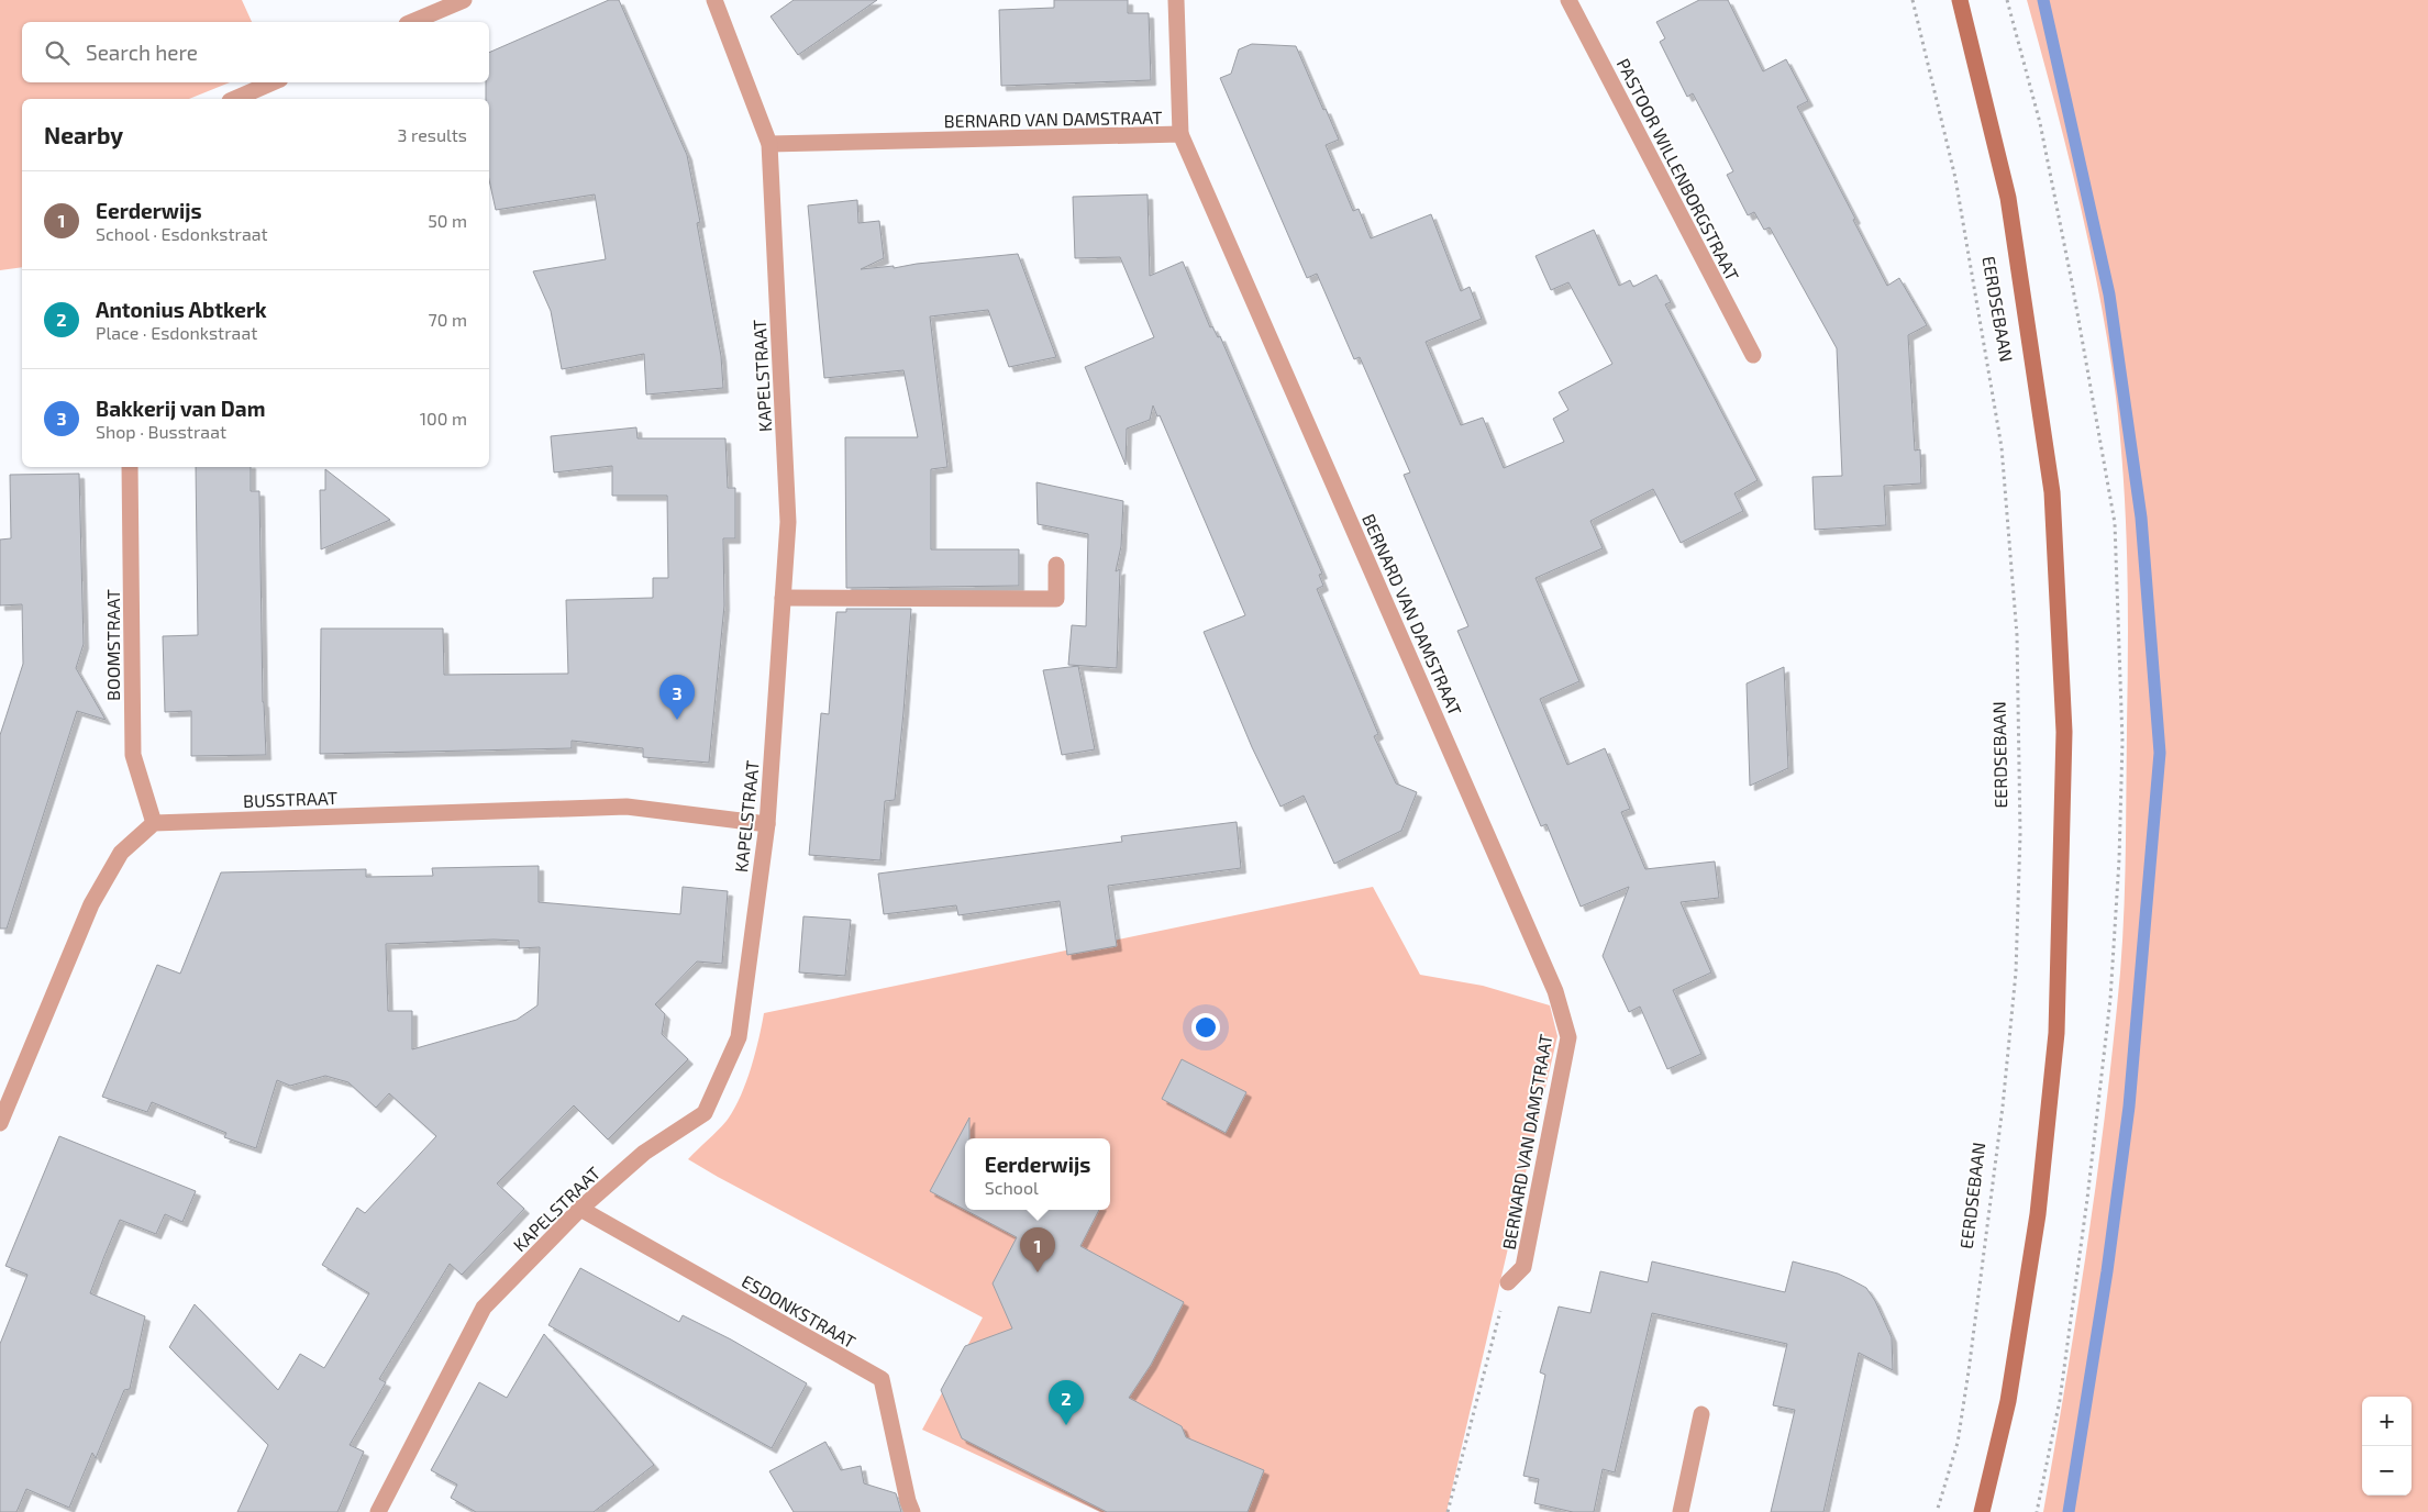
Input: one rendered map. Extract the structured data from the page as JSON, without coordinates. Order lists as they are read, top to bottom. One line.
{"streets":{"main road":["EERDSEBAAN"],"street":["BERNARD VAN DAMSTRAAT","PASTOOR WILLENBORGSTRAAT","KAPELSTRAAT","BOOMSTRAAT","BUSSTRAAT","ESDONKSTRAAT"]},"crossings":[["BERNARD VAN DAMSTRAAT","KAPELSTRAAT"],["KAPELSTRAAT","BUSSTRAAT"],["KAPELSTRAAT","ESDONKSTRAAT"],["BOOMSTRAAT","BUSSTRAAT"]],"page":{"search":"Search here","heading":["Nearby","3 results"],"list":[{"mark":"1","name":"Eerderwijs","note":"School · Esdonkstraat","value":"50 m"},{"mark":"2","name":"Antonius Abtkerk","note":"Place · Esdonkstraat","value":"70 m"},{"mark":"3","name":"Bakkerij van Dam","note":"Shop · Busstraat","value":"100 m"}],"pins":["3","1","2"],"popup":["Eerderwijs","School"],"map_buttons":["+","−"]}}
